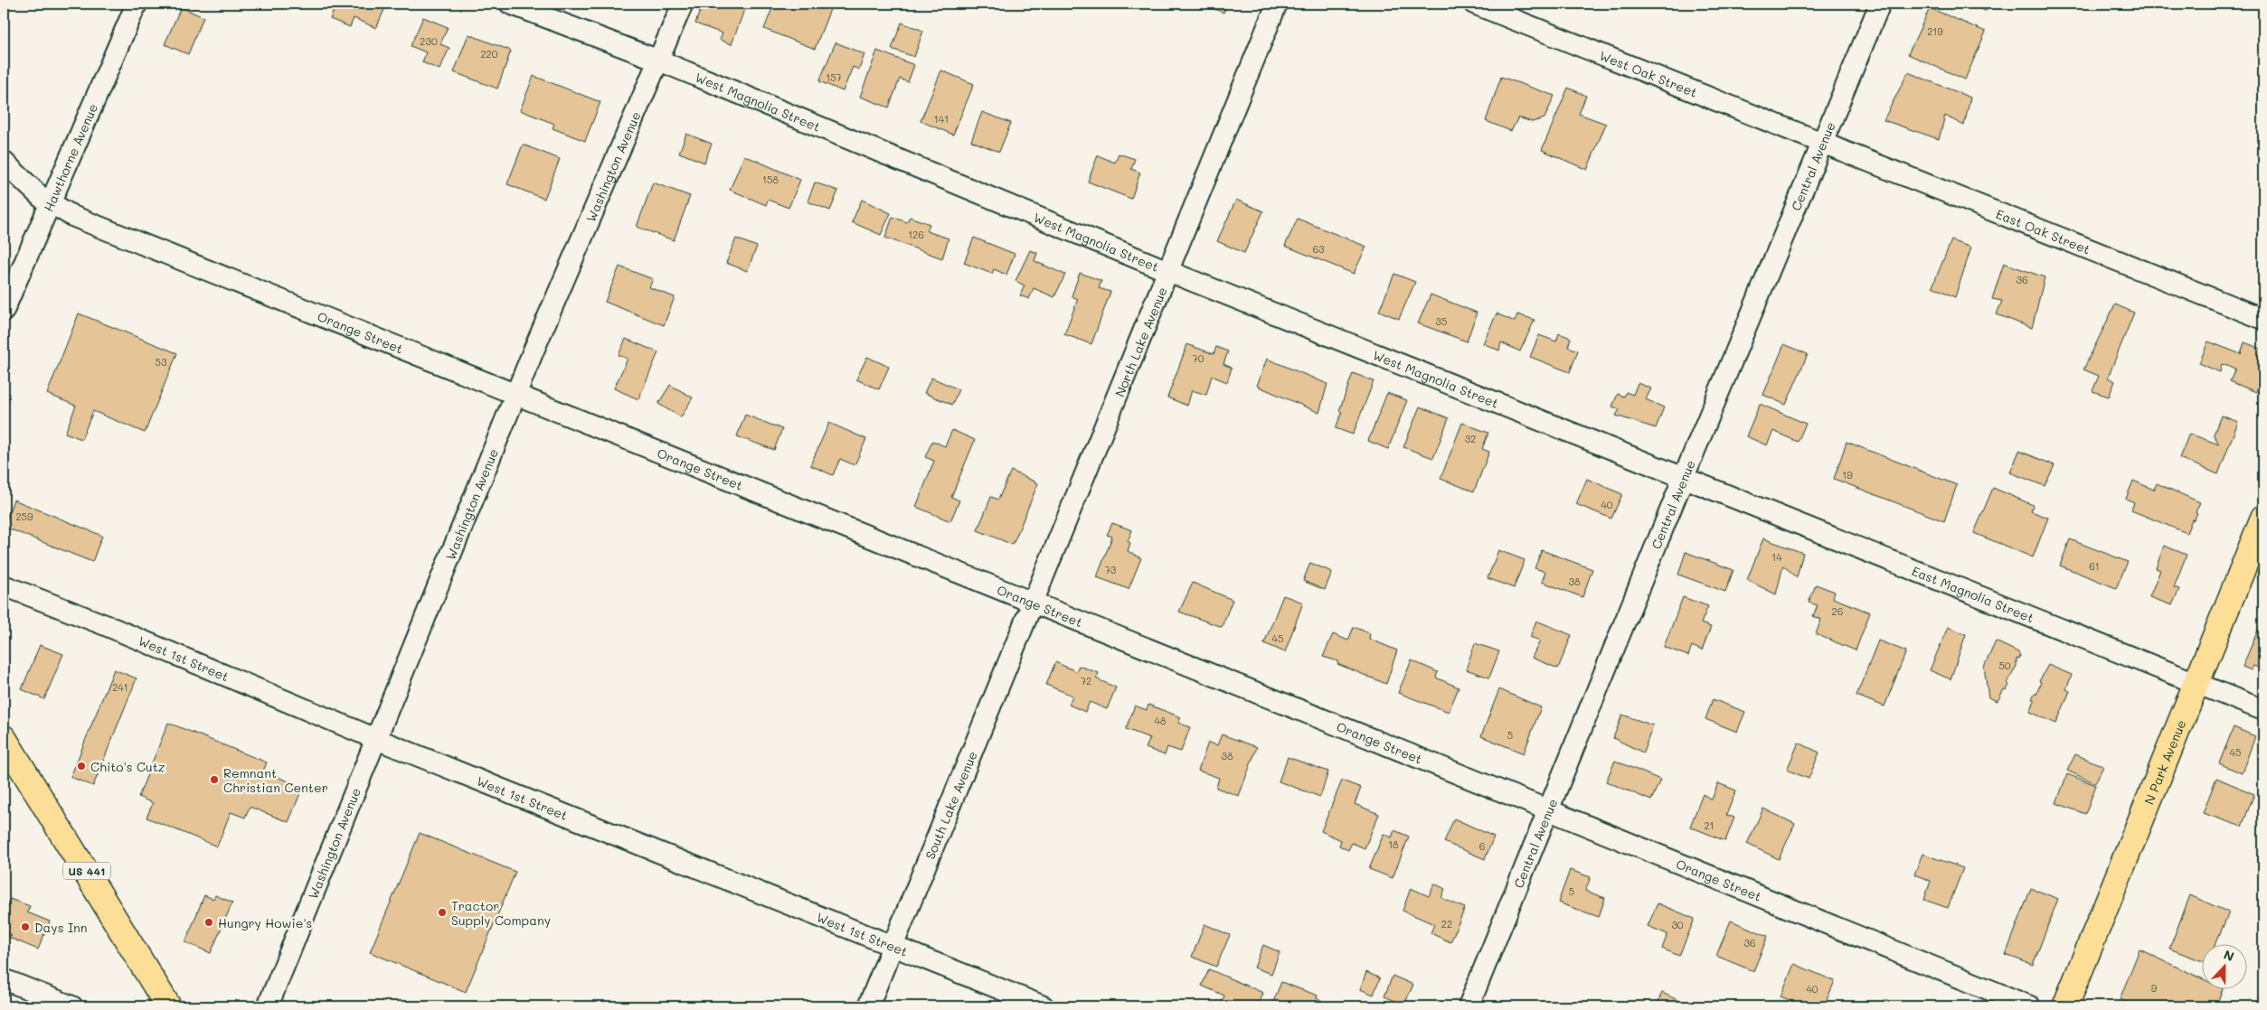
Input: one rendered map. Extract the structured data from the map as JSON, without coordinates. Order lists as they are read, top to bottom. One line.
{"streets":{"main road":["N Park Avenue","US 441"],"street":["West Oak Street","West Magnolia Street","Hawthorne Avenue","Washington Avenue","Central Avenue","East Oak Street","Orange Street","North Lake Avenue","East Magnolia Street","West 1st Street","South Lake Avenue"]},"crossings":[["West Oak Street","Central Avenue"],["West Oak Street","East Oak Street"],["West Magnolia Street","Washington Avenue"],["West Magnolia Street","Central Avenue"],["West Magnolia Street","North Lake Avenue"],["West Magnolia Street","East Magnolia Street"],["Hawthorne Avenue","Orange Street"],["Washington Avenue","Orange Street"],["Washington Avenue","West 1st Street"],["Central Avenue","East Oak Street"],["Central Avenue","Orange Street"],["Central Avenue","East Magnolia Street"],["Orange Street","North Lake Avenue"],["Orange Street","South Lake Avenue"],["North Lake Avenue","South Lake Avenue"],["East Magnolia Street","N Park Avenue"],["West 1st Street","South Lake Avenue"]],"places":["Chito's Cutz","Remnant Christian Center","Tractor Supply Company","Hungry Howie's","Days Inn"],"house_numbers":["219","230","220","157","141","158","126","63","36","35","70","53","32","19","40","259","14","61","73","38","26","45","50","72","241","48","5","45","38","21","18","6","5","22","30","36","9","40"],"north":"top"}
